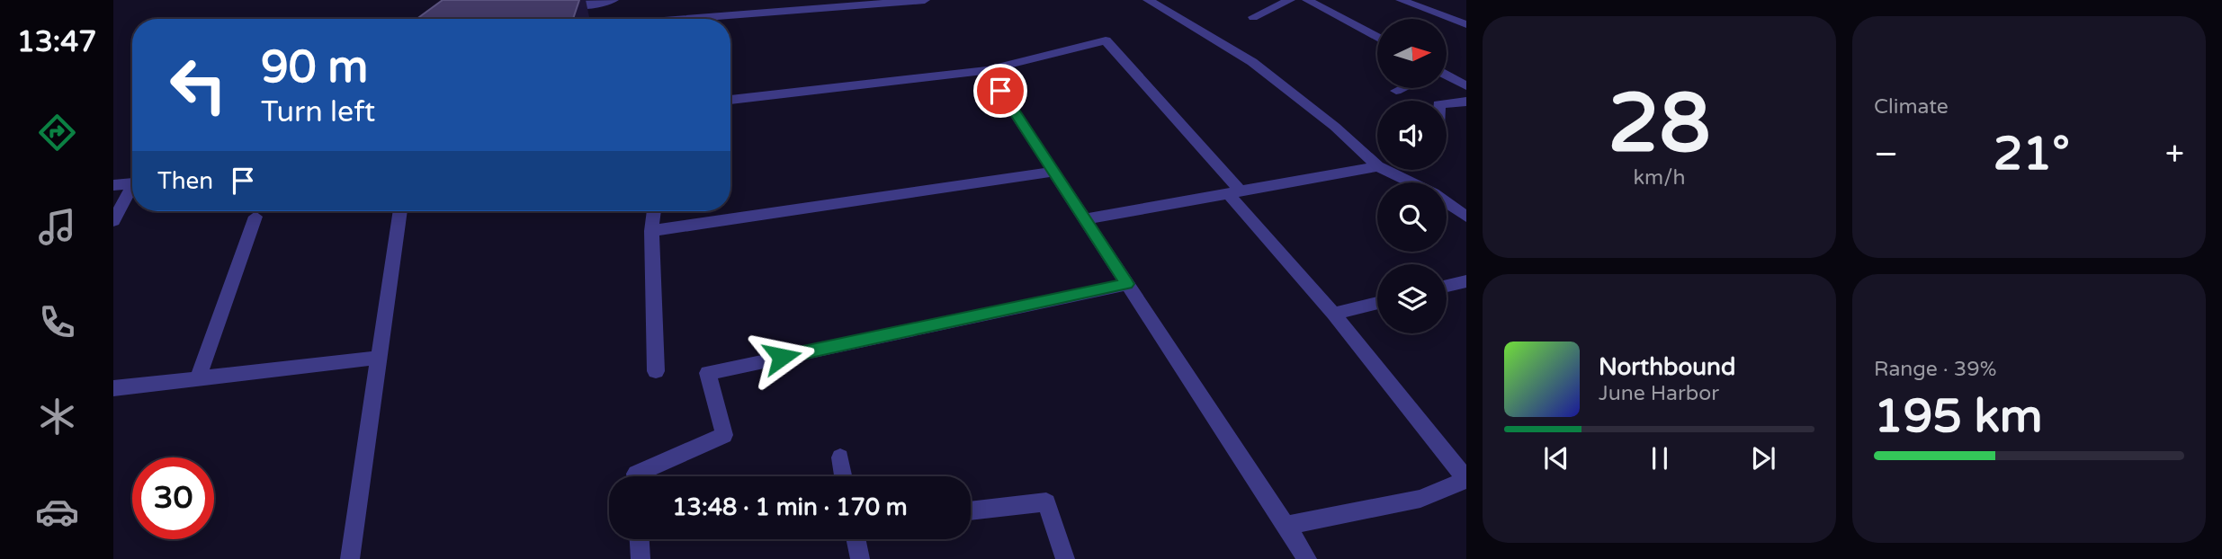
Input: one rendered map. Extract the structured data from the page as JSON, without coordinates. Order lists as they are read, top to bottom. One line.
{"north":"right","page":{"tabs":"13:47","tile":[["28","km/h"],"Climate",["Range · 39%","195 km"]],"turn":["90 m","Turn left"],"heat":["−","21°","+"],"then":"Then","song":["Northbound","June Harbor"],"limit":"30","trip":"13:48 · 1 min · 170 m"}}
